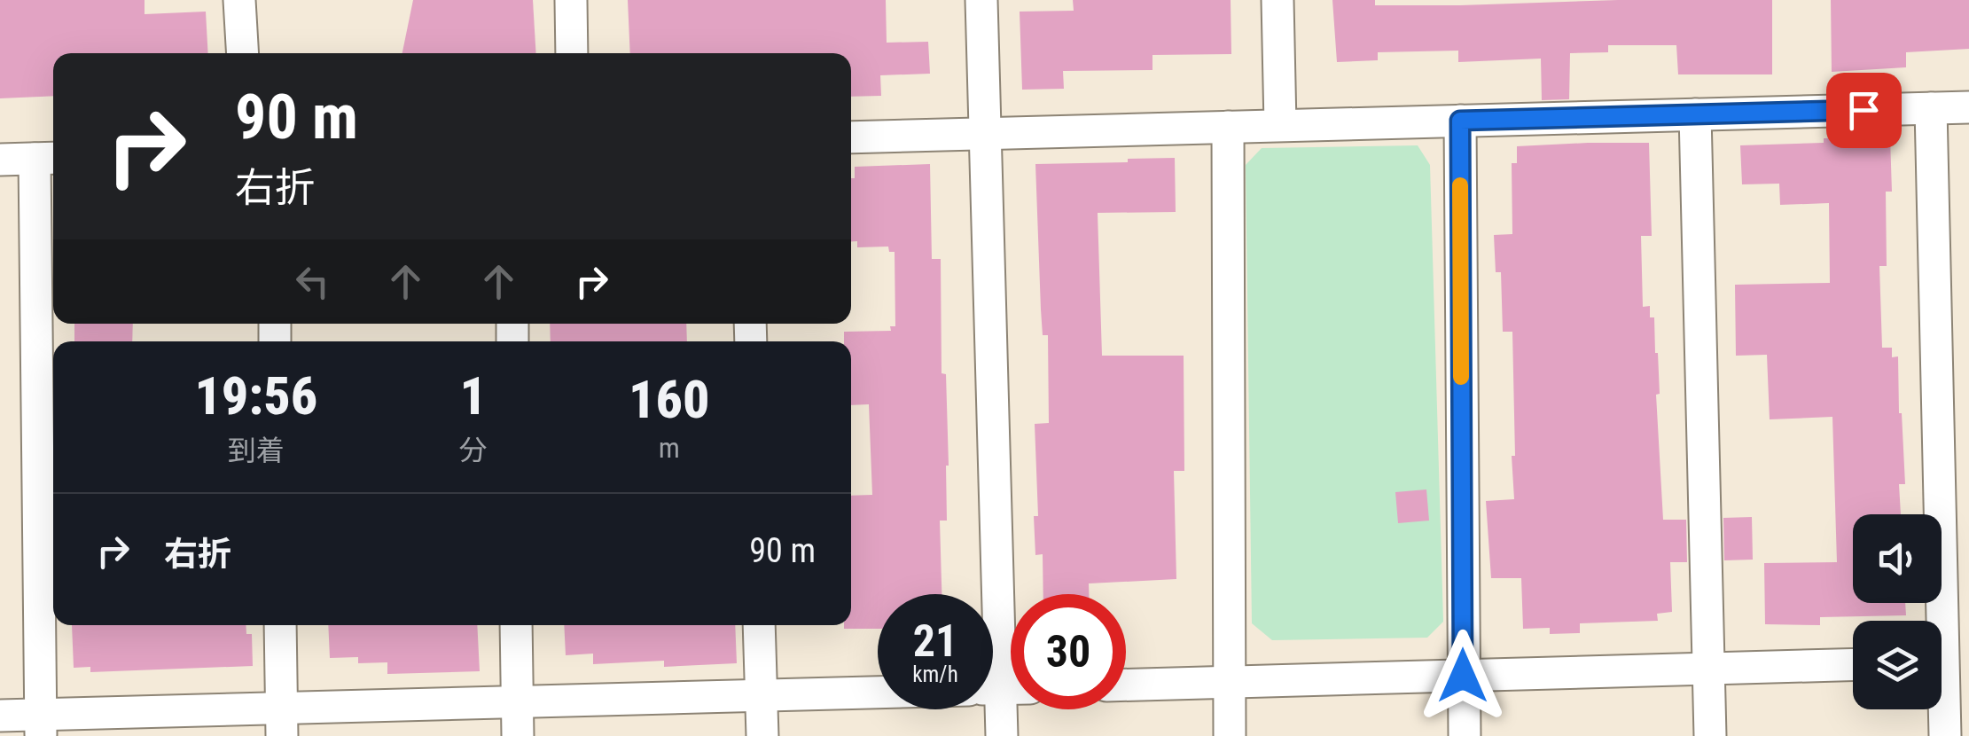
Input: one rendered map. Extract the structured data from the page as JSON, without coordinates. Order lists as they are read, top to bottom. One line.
{"page":{"turn":["90 m","右折"],"eta":["19:56","到着","1","分","160","m"],"list":[{"name":"右折","value":"90 m"}],"speed":"21 km/h","limit":"30"}}
